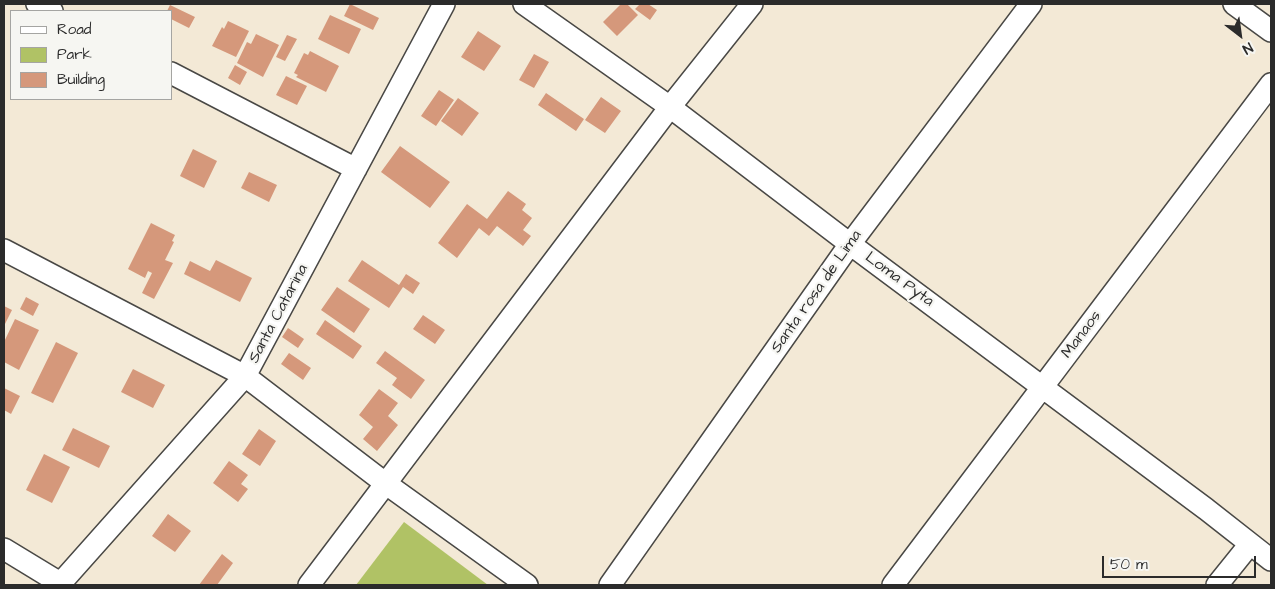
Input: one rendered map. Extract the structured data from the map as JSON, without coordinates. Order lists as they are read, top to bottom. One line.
{"streets":{"street":["Loma Pyta","Santa rosa de Lima","Santa Catarina","Manaos"]},"crossings":[["Loma Pyta","Santa rosa de Lima"],["Loma Pyta","Manaos"]],"legend":["Road","Park","Building"],"scale_bar":"50 m","north":"bottom right"}
